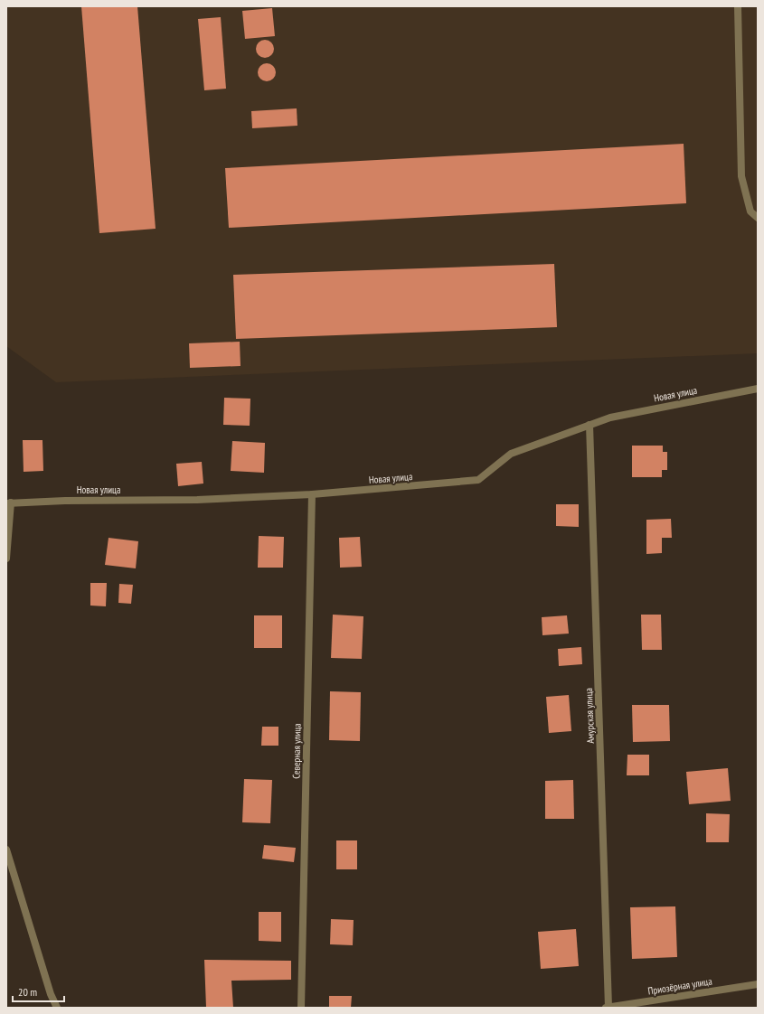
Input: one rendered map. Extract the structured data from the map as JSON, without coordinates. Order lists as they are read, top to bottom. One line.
{"streets":{"street":["Новая улица","Амурская улица","Северная улица","Приозёрная улица"]},"crossings":[["Новая улица","Амурская улица"],["Новая улица","Северная улица"],["Амурская улица","Приозёрная улица"]],"scale_bar":"20 m"}
